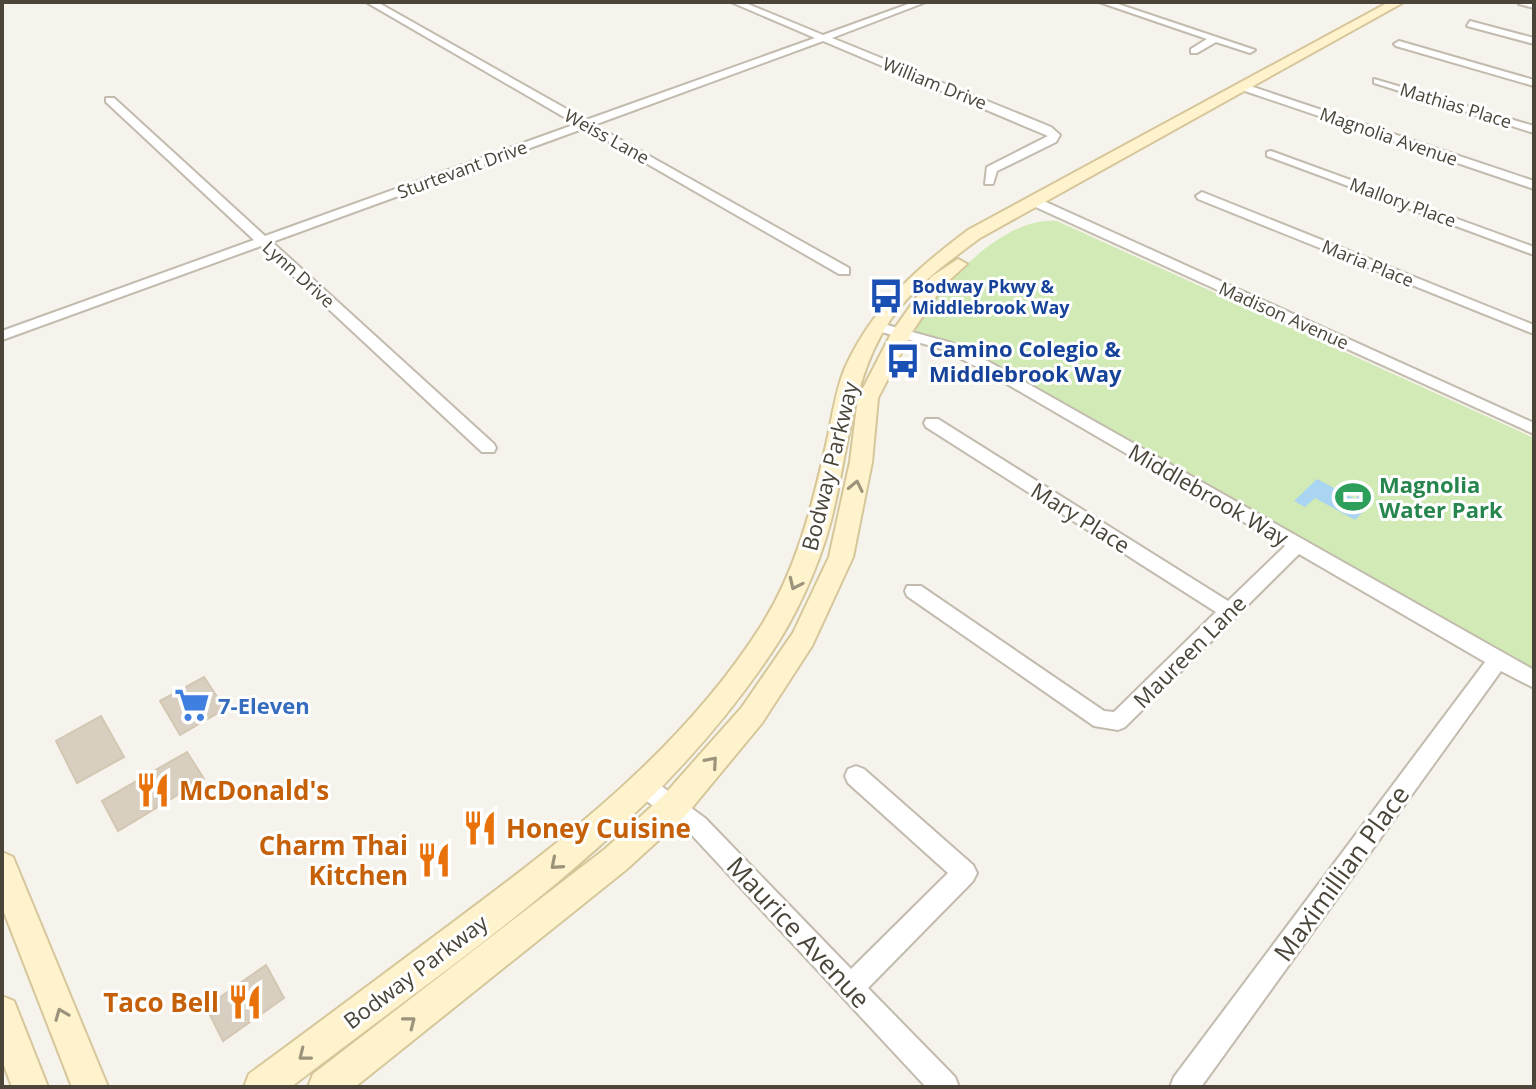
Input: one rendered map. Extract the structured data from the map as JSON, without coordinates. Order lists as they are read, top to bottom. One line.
{"streets":{"street":["William Drive","Mathias Place","Weiss Lane","Magnolia Avenue","Sturtevant Drive","Mallory Place","Maria Place","Lynn Drive","Madison Avenue","Bodway Parkway","Middlebrook Way","Mary Place","Maureen Lane","Maximillian Place","Maurice Avenue"]},"crossings":[["William Drive","Sturtevant Drive"],["Weiss Lane","Sturtevant Drive"],["Magnolia Avenue","Bodway Parkway"],["Sturtevant Drive","Lynn Drive"],["Madison Avenue","Bodway Parkway"],["Bodway Parkway","Middlebrook Way"],["Bodway Parkway","Maurice Avenue"],["Middlebrook Way","Maureen Lane"],["Middlebrook Way","Maximillian Place"],["Mary Place","Maureen Lane"]],"places":{"bus stop":["Bodway Pkwy & Middlebrook Way","Camino Colegio & Middlebrook Way"],"sports":["Magnolia Water Park"],"supermarket":["7-Eleven"],"restaurant":["McDonald's","Honey Cuisine","Charm Thai Kitchen","Taco Bell"]}}
